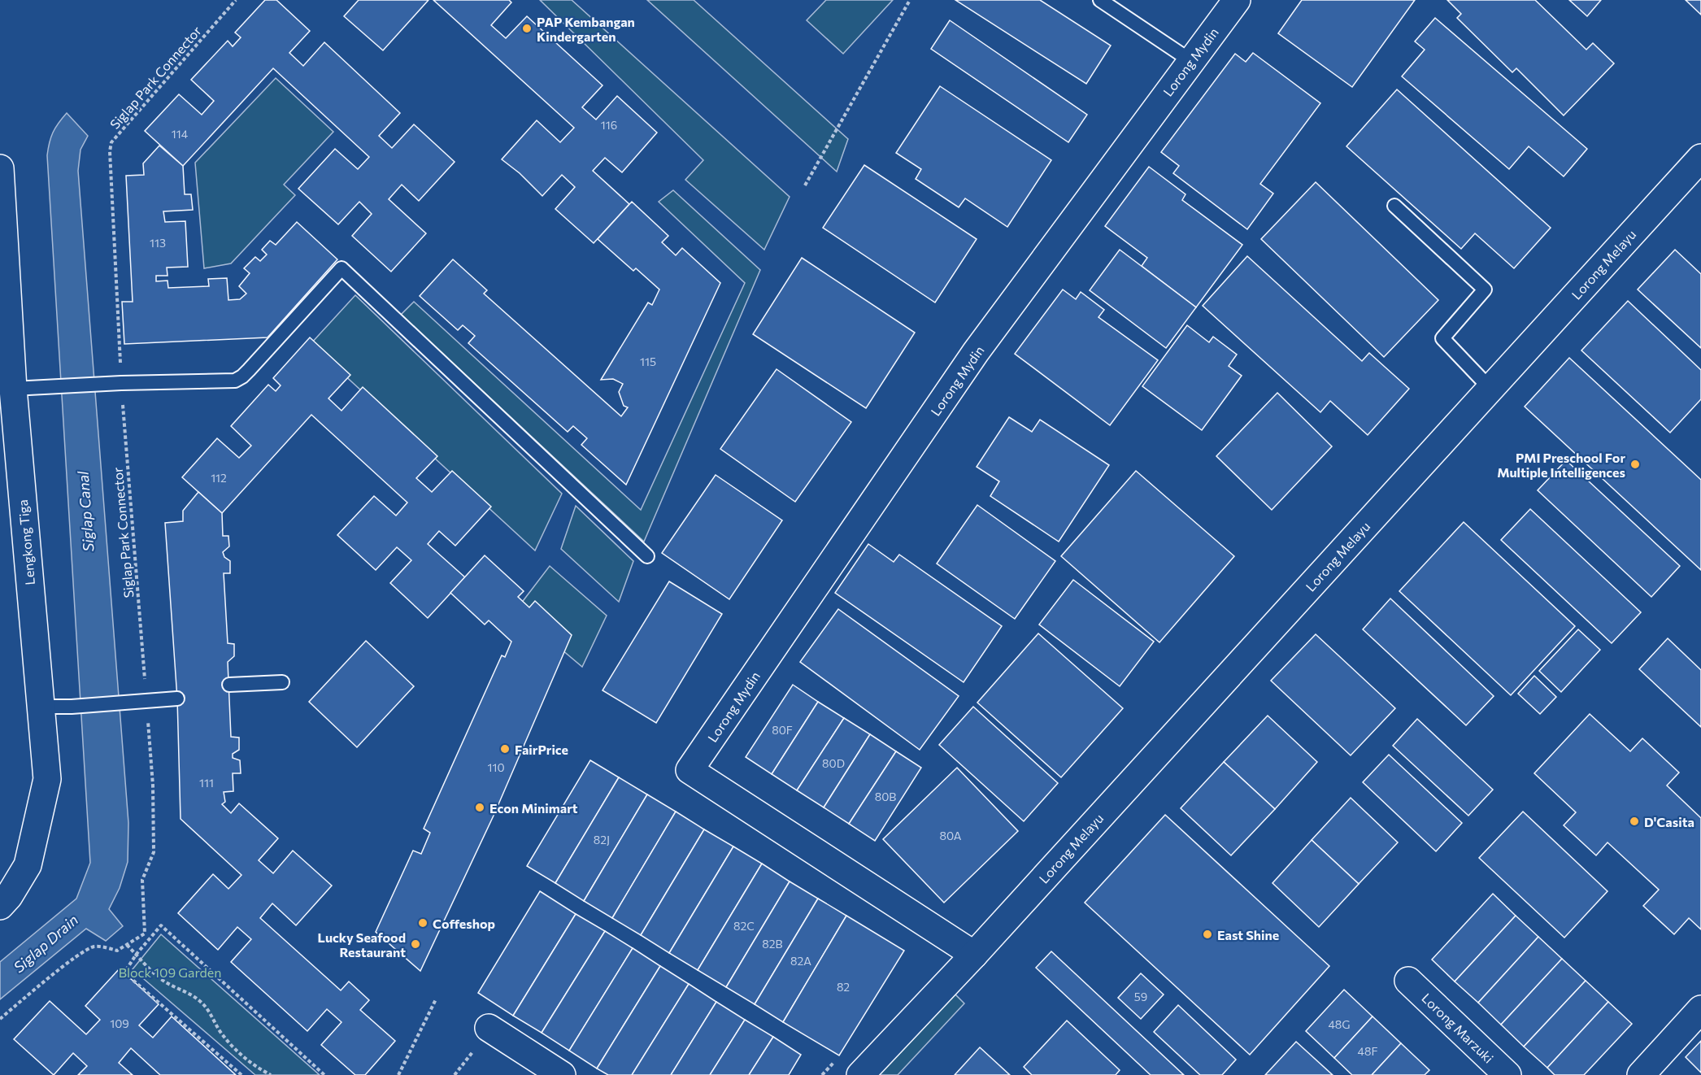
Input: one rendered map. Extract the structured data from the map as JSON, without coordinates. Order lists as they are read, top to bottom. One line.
{"streets":{"street":["Lorong Mydin","Lorong Melayu","Lengkong Tiga","Lorong Marzuki"],"path":["Siglap Park Connector"]},"crossings":[["Lorong Mydin","Lorong Melayu"]],"water":["Siglap Canal","Siglap Drain"],"parks":["Block 109 Garden"],"places":["PAP Kembangan Kindergarten","PMI Preschool For Multiple Intelligences","FairPrice","Econ Minimart","D'Casita","Coffeshop","East Shine","Lucky Seafood Restaurant"],"house_numbers":["116","114","113","115","112","80F","80D","110","111","80B","80A","82J","82C","82B","82A","82","59","109","48G","48F"]}
